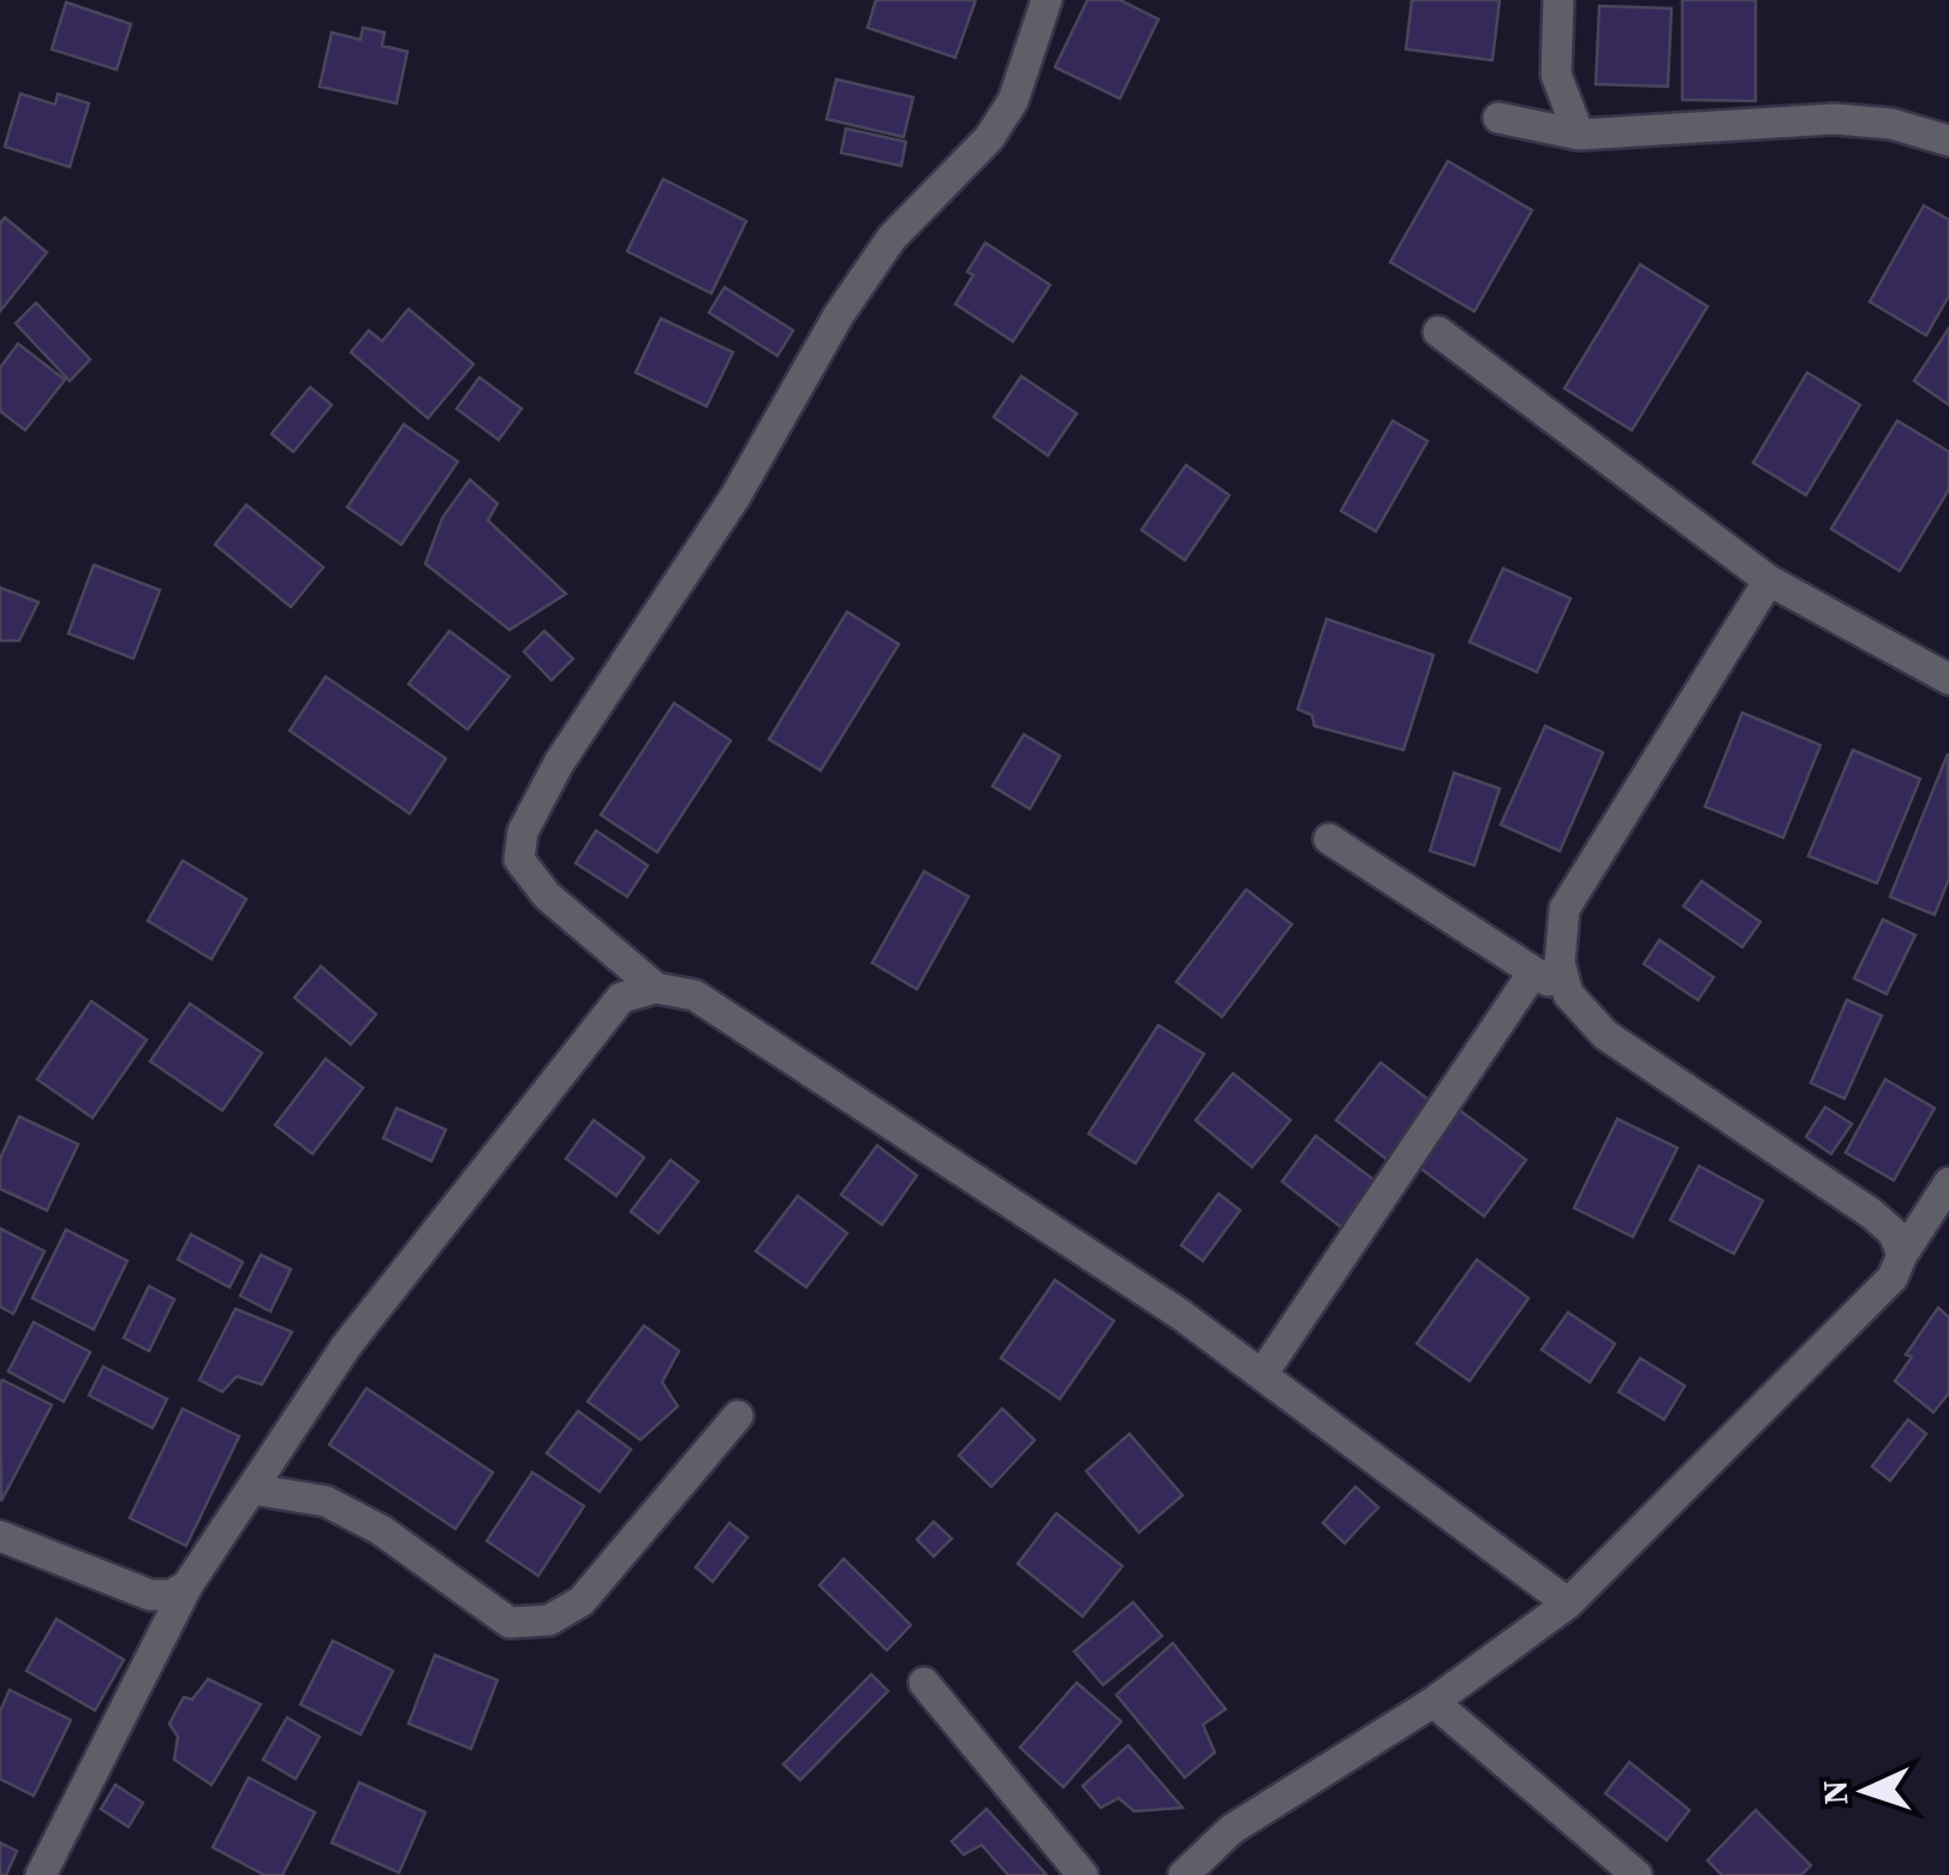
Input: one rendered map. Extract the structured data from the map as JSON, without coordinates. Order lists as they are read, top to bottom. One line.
{"north":"left"}
